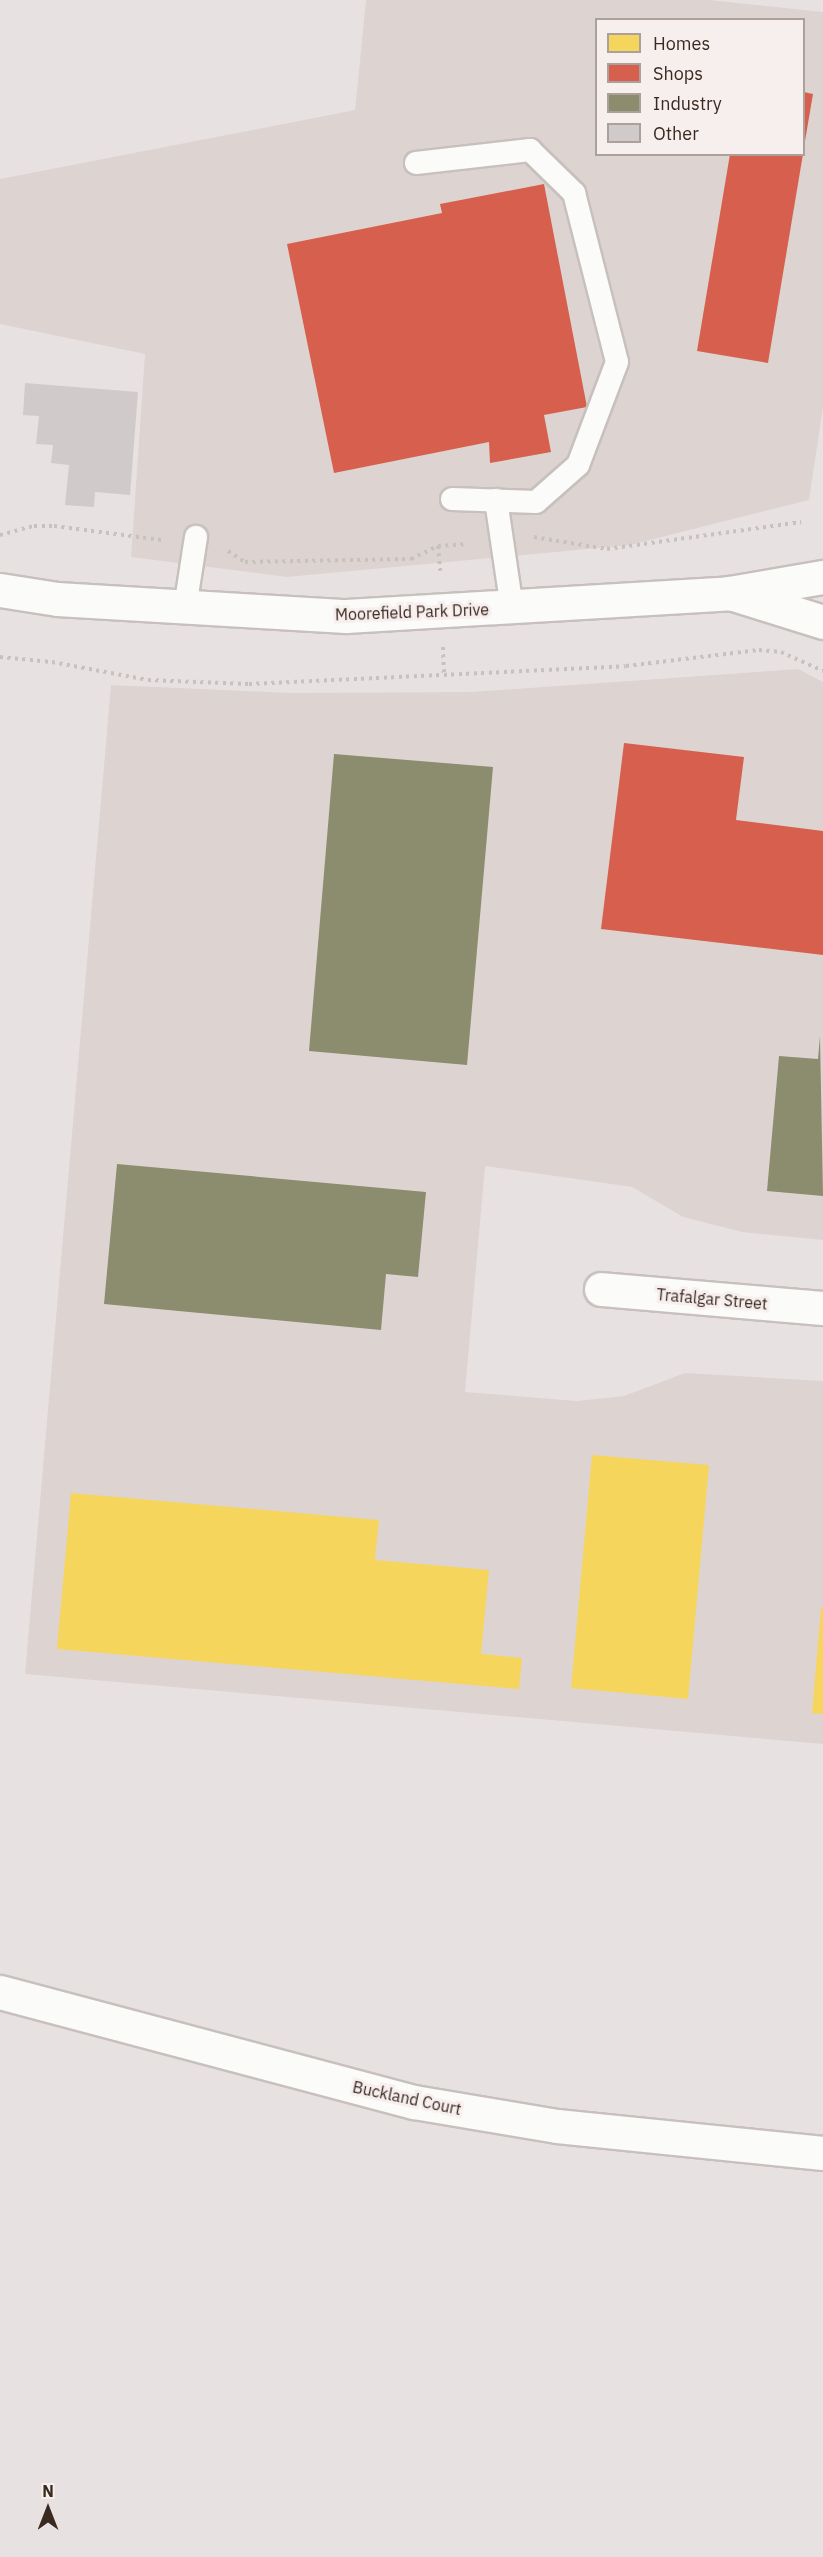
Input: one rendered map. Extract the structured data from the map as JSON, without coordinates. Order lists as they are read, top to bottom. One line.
{"streets":{"street":["Moorefield Park Drive","Trafalgar Street","Buckland Court"]},"legend":["Homes","Shops","Industry","Other"],"north":"top"}
